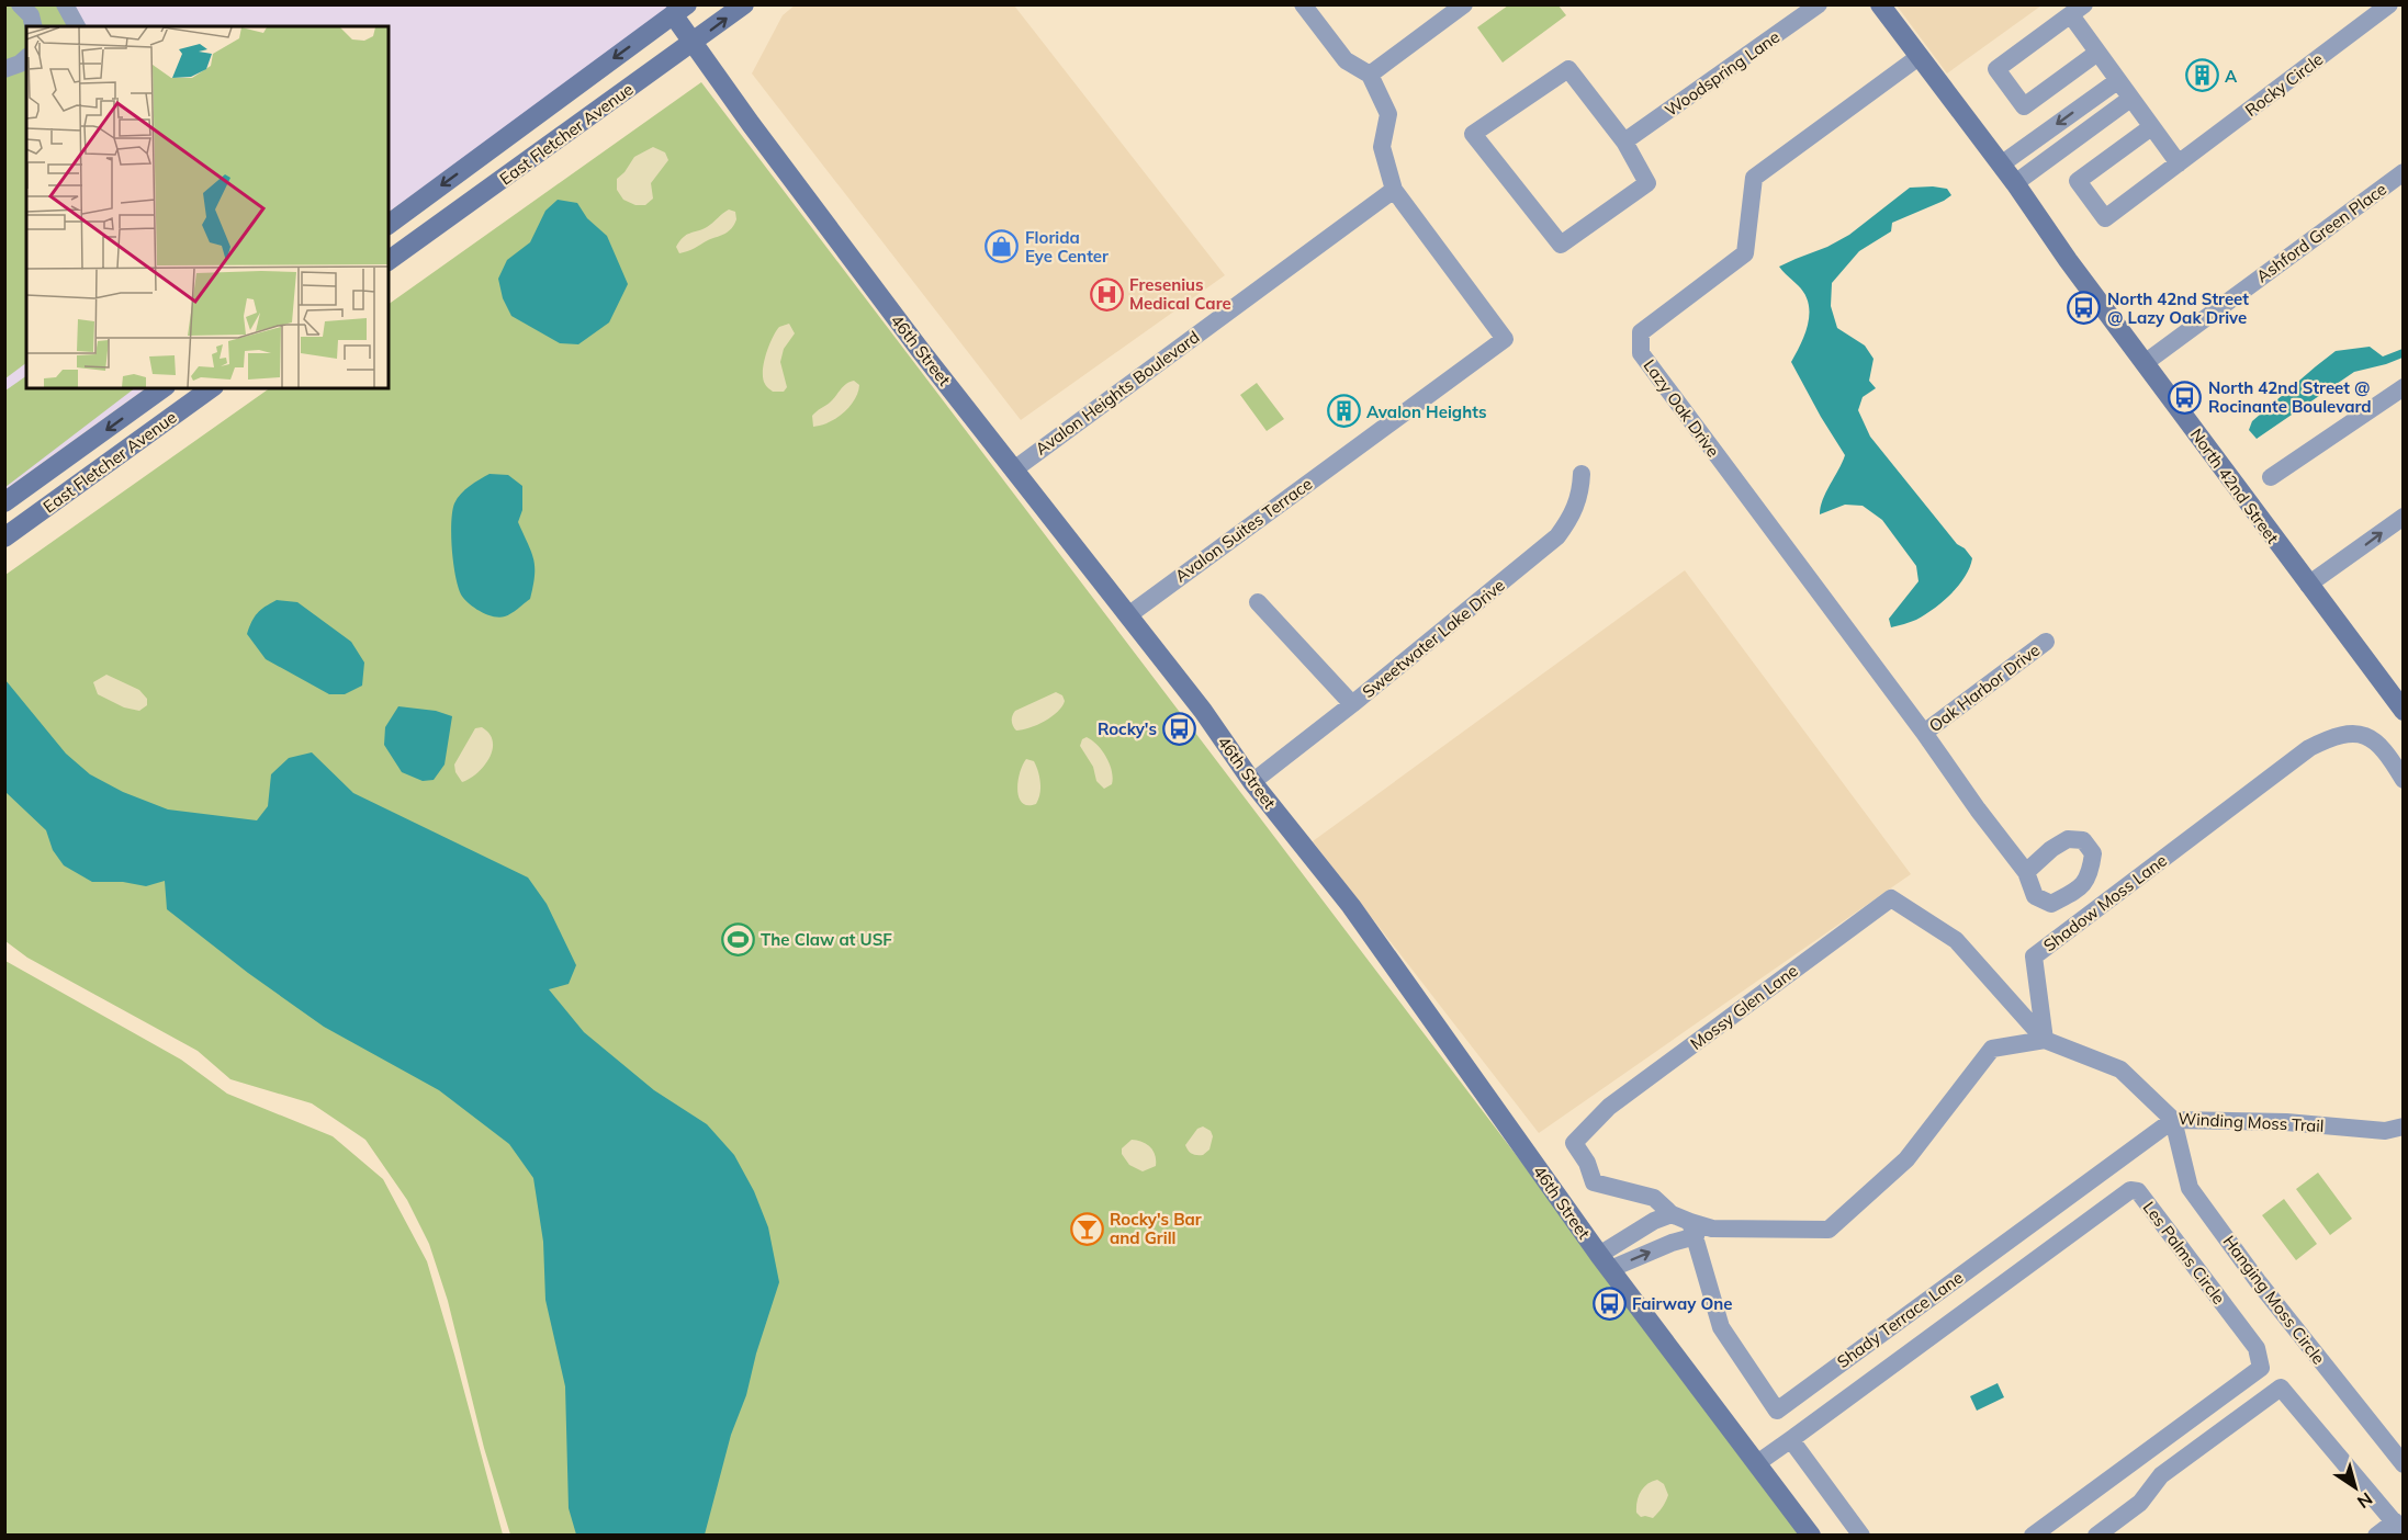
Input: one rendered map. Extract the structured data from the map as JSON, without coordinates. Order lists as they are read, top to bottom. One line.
{"streets":{"street":["Woodspring Lane","Rocky Circle","East Fletcher Avenue","Ashford Green Place","46th Street","Avalon Heights Boulevard","Lazy Oak Drive","North 42nd Street","Avalon Suites Terrace","Sweetwater Lake Drive","Oak Harbor Drive","Shadow Moss Lane","Mossy Glen Lane","Winding Moss Trail","Les Palms Circle","Hanging Moss Circle","Shady Terrace Lane"]},"crossings":[["East Fletcher Avenue","46th Street"],["Ashford Green Place","North 42nd Street"],["46th Street","Avalon Heights Boulevard"],["46th Street","Avalon Suites Terrace"],["46th Street","Sweetwater Lake Drive"],["46th Street","Les Palms Circle"],["Avalon Heights Boulevard","Avalon Suites Terrace"],["Lazy Oak Drive","North 42nd Street"],["Lazy Oak Drive","Oak Harbor Drive"],["Shadow Moss Lane","Mossy Glen Lane"],["Shadow Moss Lane","Winding Moss Trail"],["Mossy Glen Lane","Winding Moss Trail"],["Mossy Glen Lane","Shady Terrace Lane"],["Winding Moss Trail","Hanging Moss Circle"],["Winding Moss Trail","Shady Terrace Lane"],["Hanging Moss Circle","Shady Terrace Lane"]],"places":{"building":["A","Avalon Heights"],"shop":["Florida Eye Center"],"hospital":["Fresenius Medical Care"],"bus stop":["North 42nd Street @ Lazy Oak Drive","North 42nd Street @ Rocinante Boulevard","Rocky's","Fairway One"],"sports":["The Claw at USF"],"bar":["Rocky's Bar and Grill"]},"north":"bottom right"}
